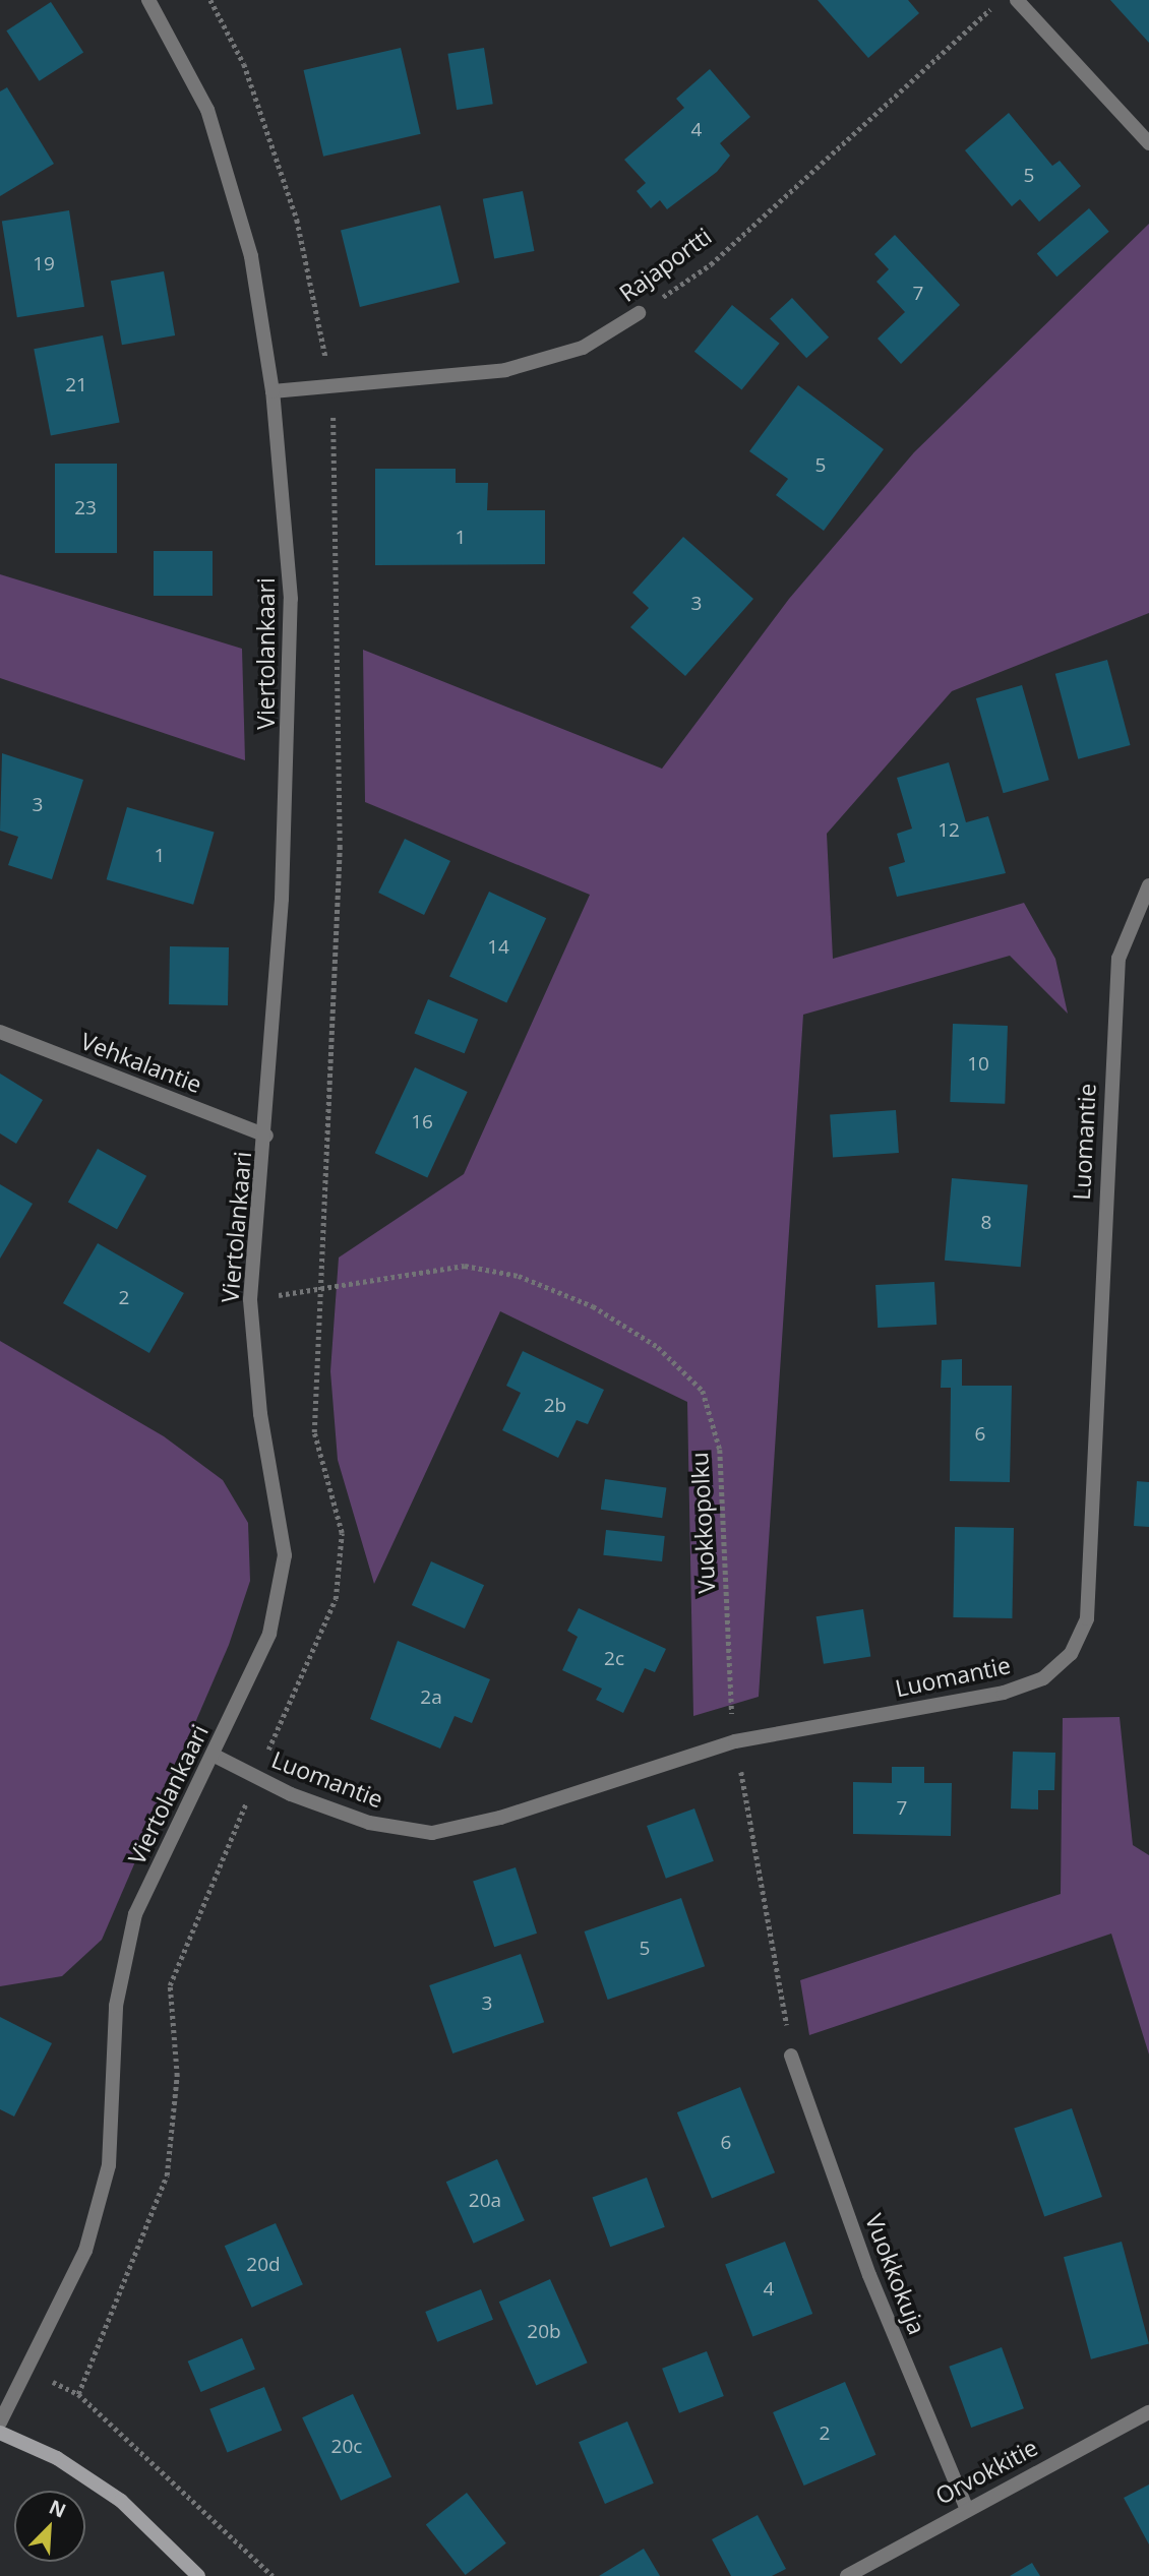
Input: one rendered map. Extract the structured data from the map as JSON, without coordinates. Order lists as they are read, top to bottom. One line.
{"streets":{"street":["Rajaportti","Viertolankaari","Vehkalantie","Luomantie","Vuokkokuja","Orvokkitie"],"path":["Vuokkopolku"]},"crossings":[["Rajaportti","Viertolankaari"],["Viertolankaari","Vehkalantie"],["Viertolankaari","Luomantie"],["Viertolankaari","Vuokkopolku"],["Luomantie","Vuokkopolku"],["Vuokkopolku","Vuokkokuja"],["Vuokkokuja","Orvokkitie"]],"house_numbers":["4","5","19","7","21","5","23","1","3","3","12","1","14","10","16","8","2","2b","6","2c","2a","7","5","3","6","20a","20d","4","20b","2","20c"],"north":"top right"}
